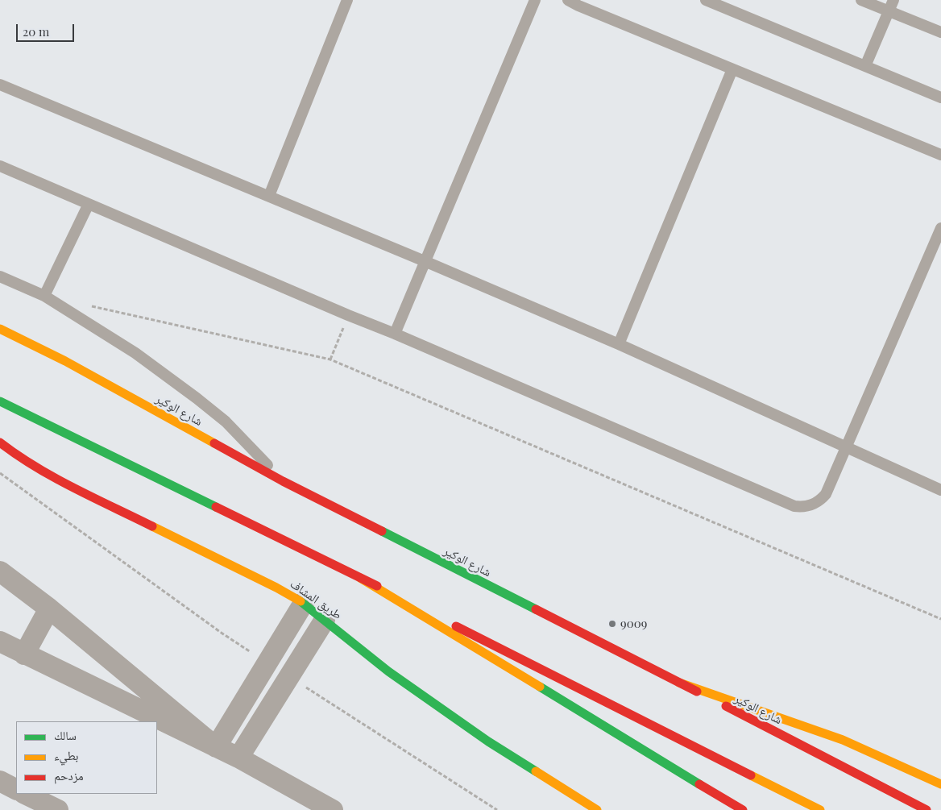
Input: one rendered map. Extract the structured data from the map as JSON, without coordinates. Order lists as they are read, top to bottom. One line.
{"streets":{"main road":["شارع الوكير","طريق المشاف"]},"places":["9009"],"legend":["سالك","بطيء","مزدحم"],"scale_bar":"20 m"}
